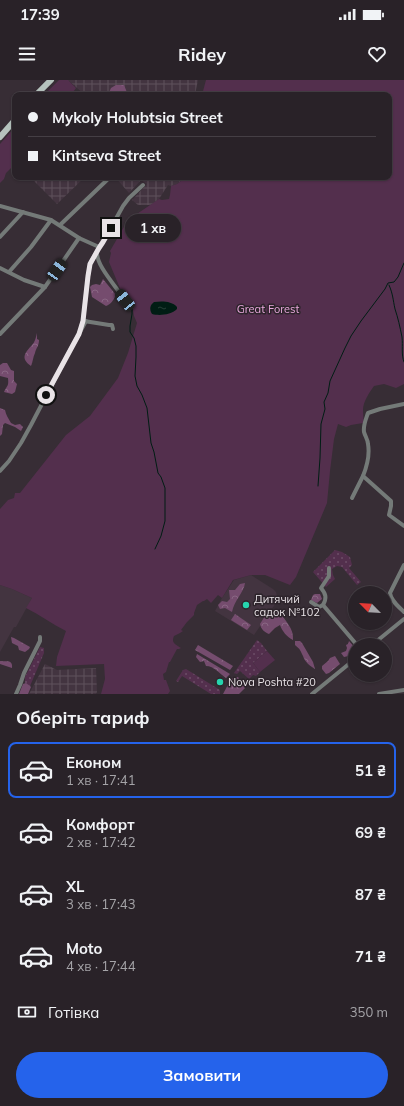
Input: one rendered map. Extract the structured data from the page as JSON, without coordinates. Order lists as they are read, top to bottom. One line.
{"parks":["Great Forest"],"places":["Дитячий садок №102","Nova Poshta #20"],"north":"top left","page":{"status":"17:39","header":"Ridey","banner":["Mykoly Holubtsia Street","Kintseva Street"],"bubble":"1 хв","heading":"Оберіть тариф","list":[{"name":"Економ","note":"1 хв · 17:41","value":"51 ₴"},{"name":"Комфорт","note":"2 хв · 17:42","value":"69 ₴"},{"name":"XL","note":"3 хв · 17:43","value":"87 ₴"},{"name":"Moto","note":"4 хв · 17:44","value":"71 ₴"}],"pay":["Готівка","350 m"],"buttons":"Замовити"}}
